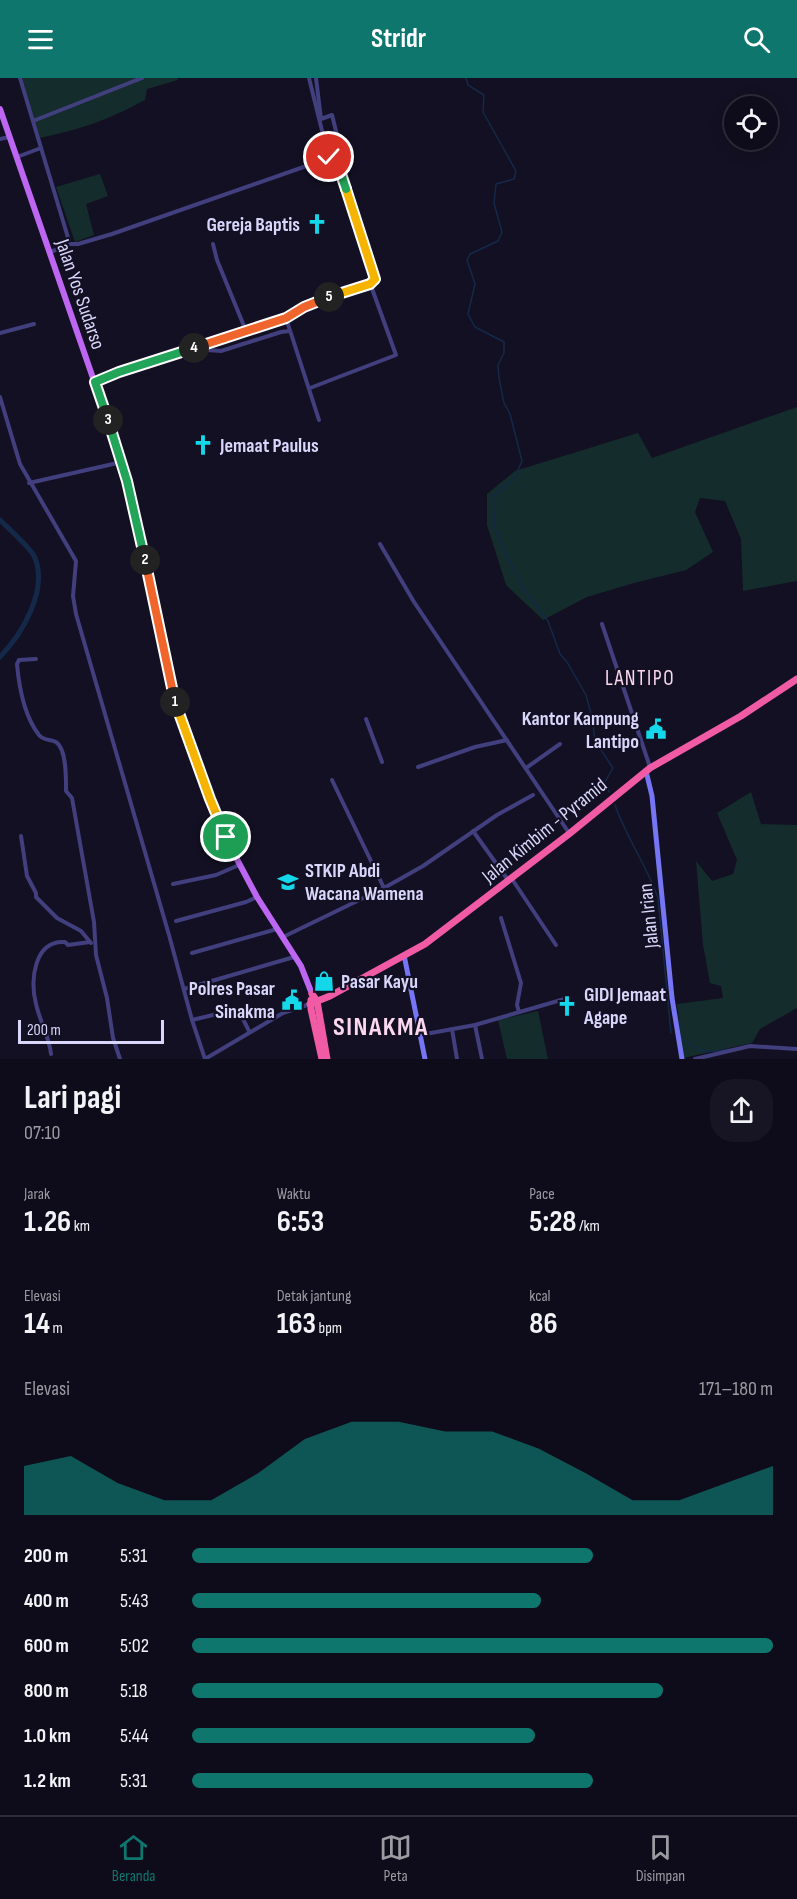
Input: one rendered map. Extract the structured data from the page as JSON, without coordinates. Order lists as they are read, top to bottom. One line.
{"streets":{"highway":["Jalan Yos Sudarso","Jalan Kimbim - Pyramid"],"main road":["Jalan Irian"]},"crossings":[["Jalan Yos Sudarso","Jalan Kimbim - Pyramid"],["Jalan Kimbim - Pyramid","Jalan Irian"]],"districts":["LANTIPO","SINAKMA"],"places":{"church":["Gereja Baptis","Jemaat Paulus","GIDI Jemaat Agape"],"public building":["Kantor Kampung Lantipo","Polres Pasar Sinakma"],"school or university":["STKIP Abdi Wacana Wamena"],"shop":["Pasar Kayu"]},"scale_bar":"200 m","page":{"header":"Stridr","pins":["5","4","3","2","1"],"scale":"200 m","heading":["Lari pagi","07:10"],"stats":[["Jarak","1.26 km"],["Waktu","6:53"],["Pace","5:28 /km"],["Elevasi","14 m"],["Detak jantung","163 bpm"],["kcal","86"]],"chart":["Elevasi","171–180 m"],"list":[{"name":"200 m","note":"5:31"},{"name":"400 m","note":"5:43"},{"name":"600 m","note":"5:02"},{"name":"800 m","note":"5:18"},{"name":"1.0 km","note":"5:44"},{"name":"1.2 km","note":"5:31"}],"tabs":["Beranda","Peta","Disimpan"]}}
